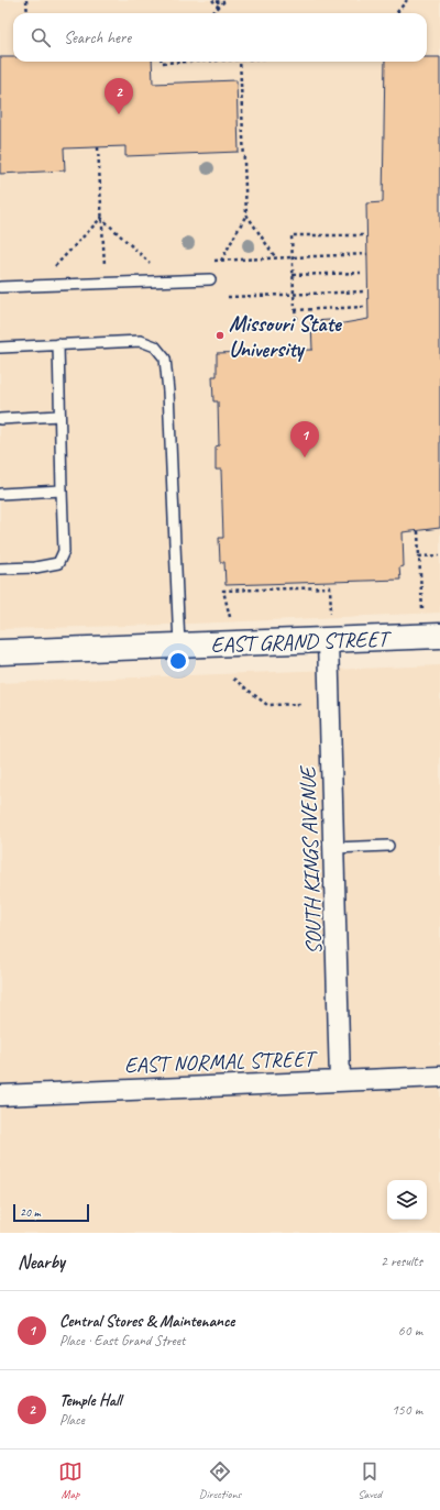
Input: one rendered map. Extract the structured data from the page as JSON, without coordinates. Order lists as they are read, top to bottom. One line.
{"streets":{"main road":["EAST GRAND STREET"],"street":["SOUTH KINGS AVENUE","EAST NORMAL STREET"]},"crossings":[["EAST GRAND STREET","SOUTH KINGS AVENUE"],["SOUTH KINGS AVENUE","EAST NORMAL STREET"]],"places":["Missouri State University"],"scale_bar":"20 m","page":{"search":"Search here","pins":["2","1"],"scale":"20 m","heading":["Nearby","2 results"],"list":[{"mark":"1","name":"Central Stores & Maintenance","note":"Place · East Grand Street","value":"60 m"},{"mark":"2","name":"Temple Hall","note":"Place","value":"150 m"}],"nav":["Map","Directions","Saved"]}}
